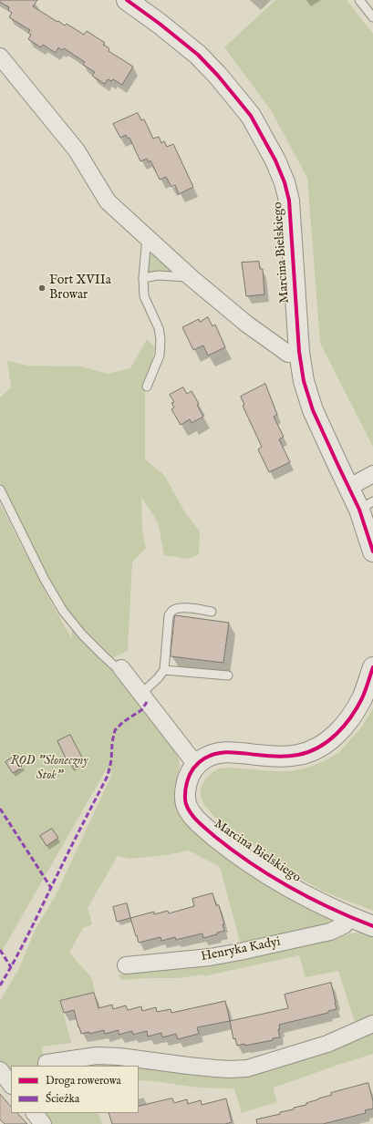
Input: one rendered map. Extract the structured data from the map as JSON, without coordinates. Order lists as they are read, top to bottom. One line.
{"streets":{"street":["Marcina Bielskiego","Henryka Kadyi"]},"crossings":[["Marcina Bielskiego","Henryka Kadyi"]],"parks":["ROD \"Słoneczny Stok\""],"places":["Fort XVIIa Browar"],"legend":["Droga rowerowa","Ścieżka"]}
